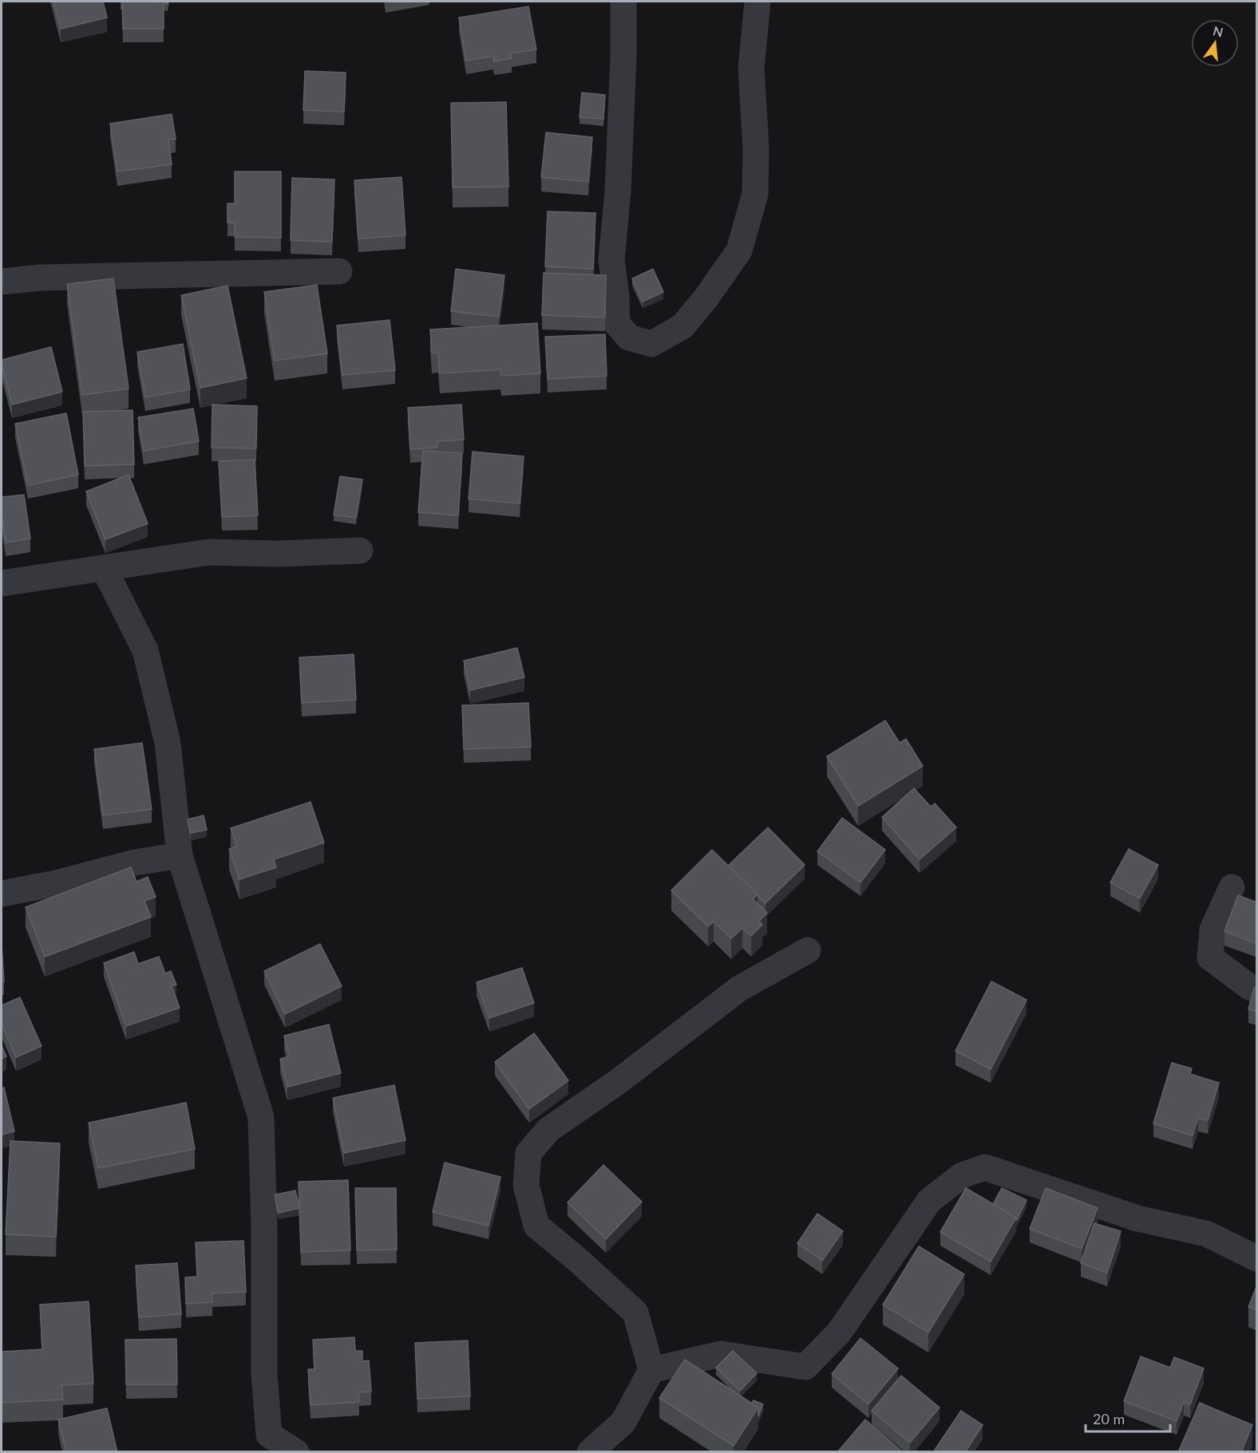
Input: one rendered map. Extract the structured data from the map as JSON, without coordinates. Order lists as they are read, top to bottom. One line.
{"scale_bar":"20 m","north":"top"}
